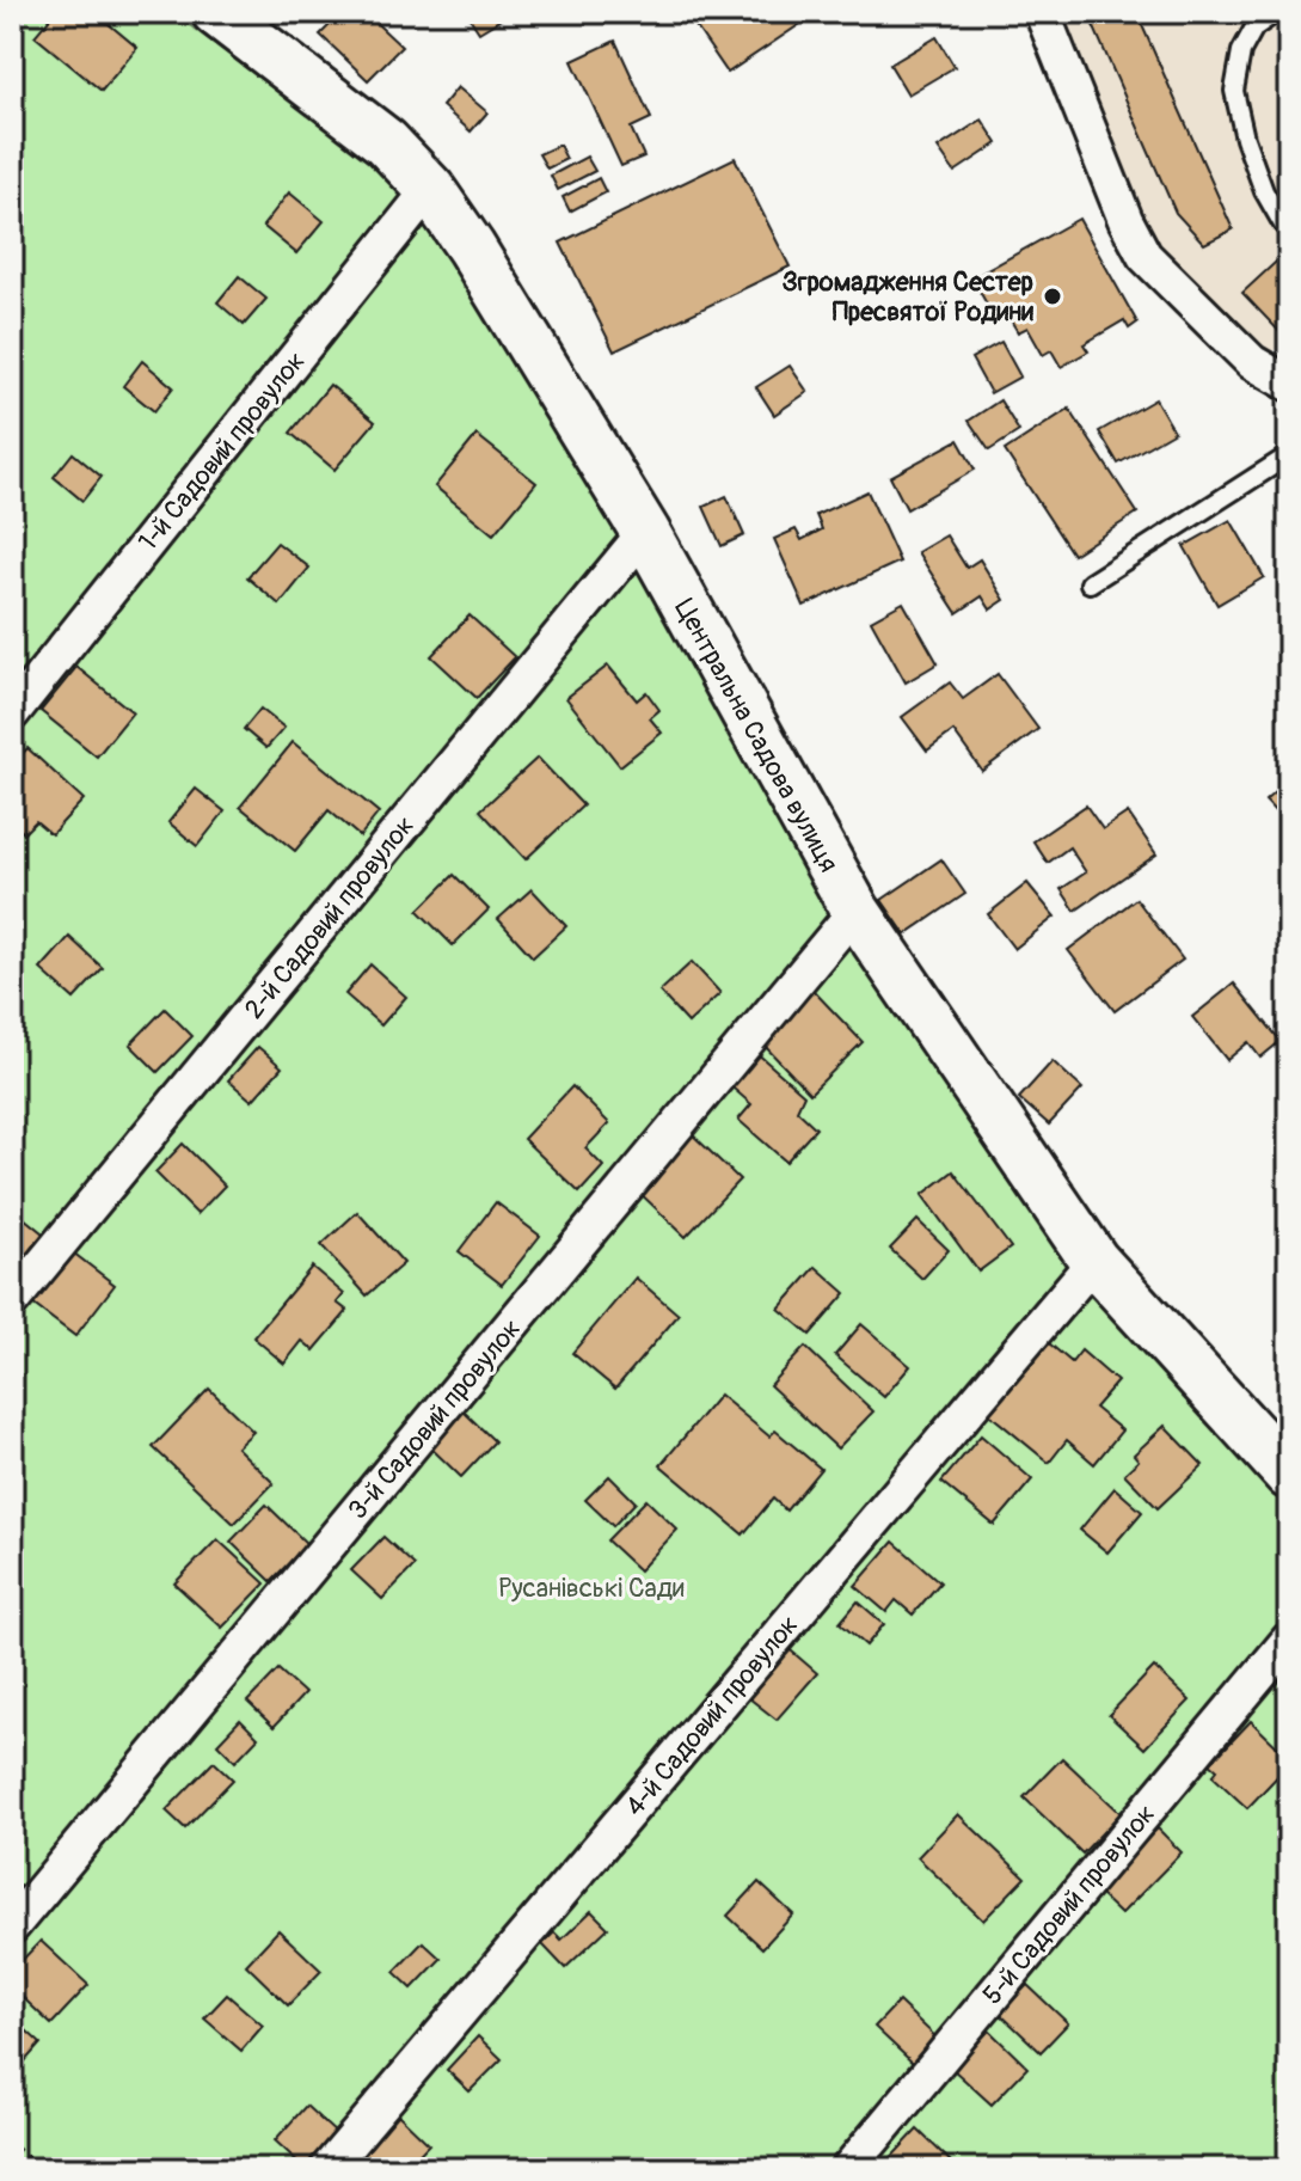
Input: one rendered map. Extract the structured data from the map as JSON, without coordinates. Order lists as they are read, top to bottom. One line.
{"streets":{"main road":["Центральна Садова вулиця"],"street":["1-й Садовий провулок","2-й Садовий провулок","3-й Садовий провулок","4-й Садовий провулок","5-й Садовий провулок"]},"crossings":[["1-й Садовий провулок","Центральна Садова вулиця"],["Центральна Садова вулиця","2-й Садовий провулок"],["Центральна Садова вулиця","3-й Садовий провулок"],["Центральна Садова вулиця","4-й Садовий провулок"]],"parks":["Русанівські Сади"],"places":["Згромадження Сестер Пресвятої Родини"]}
